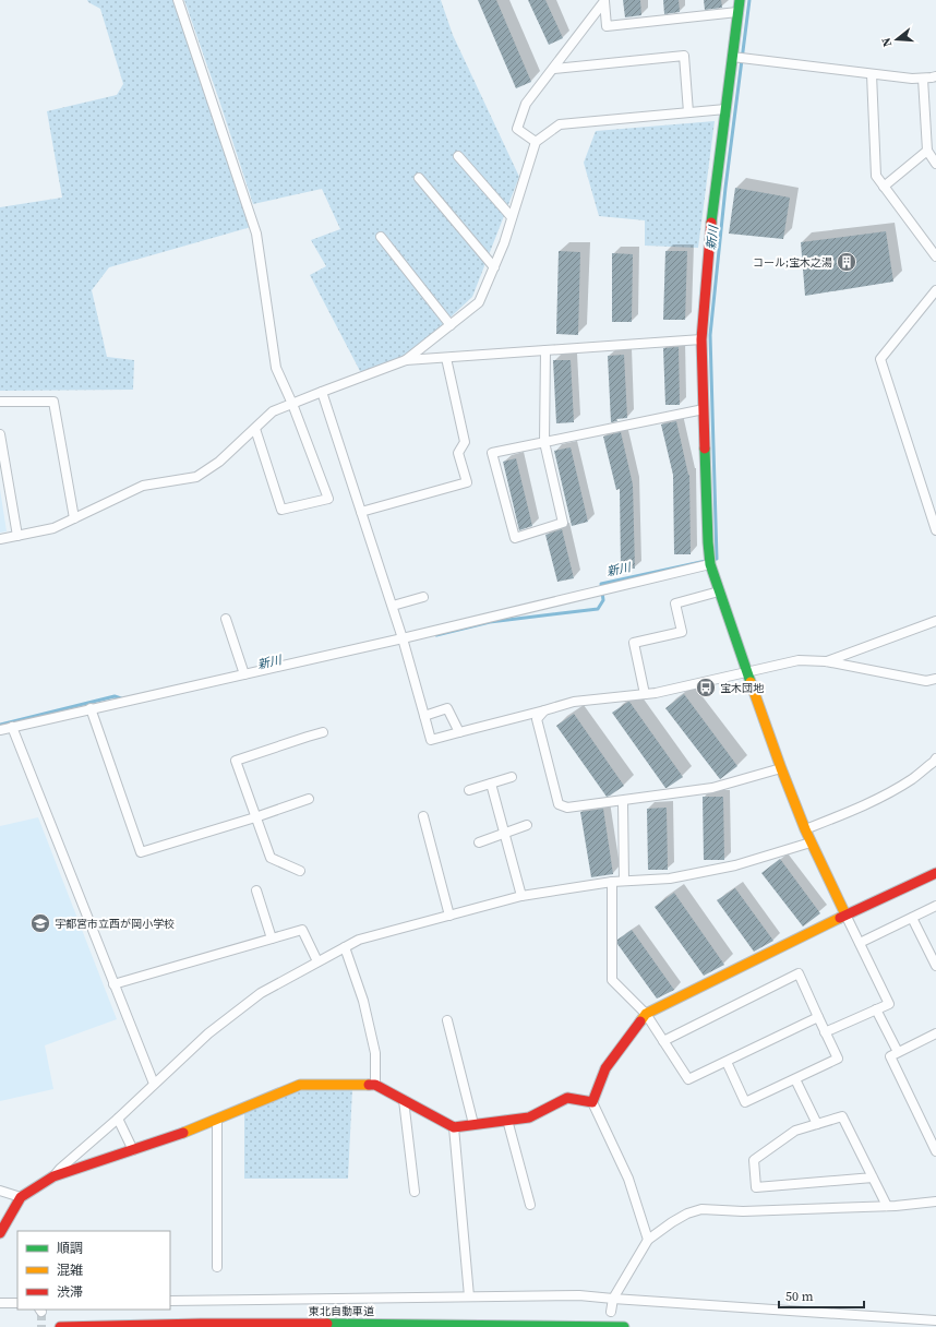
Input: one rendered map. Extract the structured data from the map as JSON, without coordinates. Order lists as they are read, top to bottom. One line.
{"streets":{"main road":["東北自動車道"]},"water":["新川"],"places":{"building":["コール;宝木之湯"],"bus stop":["宝木団地"],"school or university":["宇都宮市立西が岡小学校"]},"legend":["順調","混雑","渋滞"],"scale_bar":"50 m","north":"left"}
